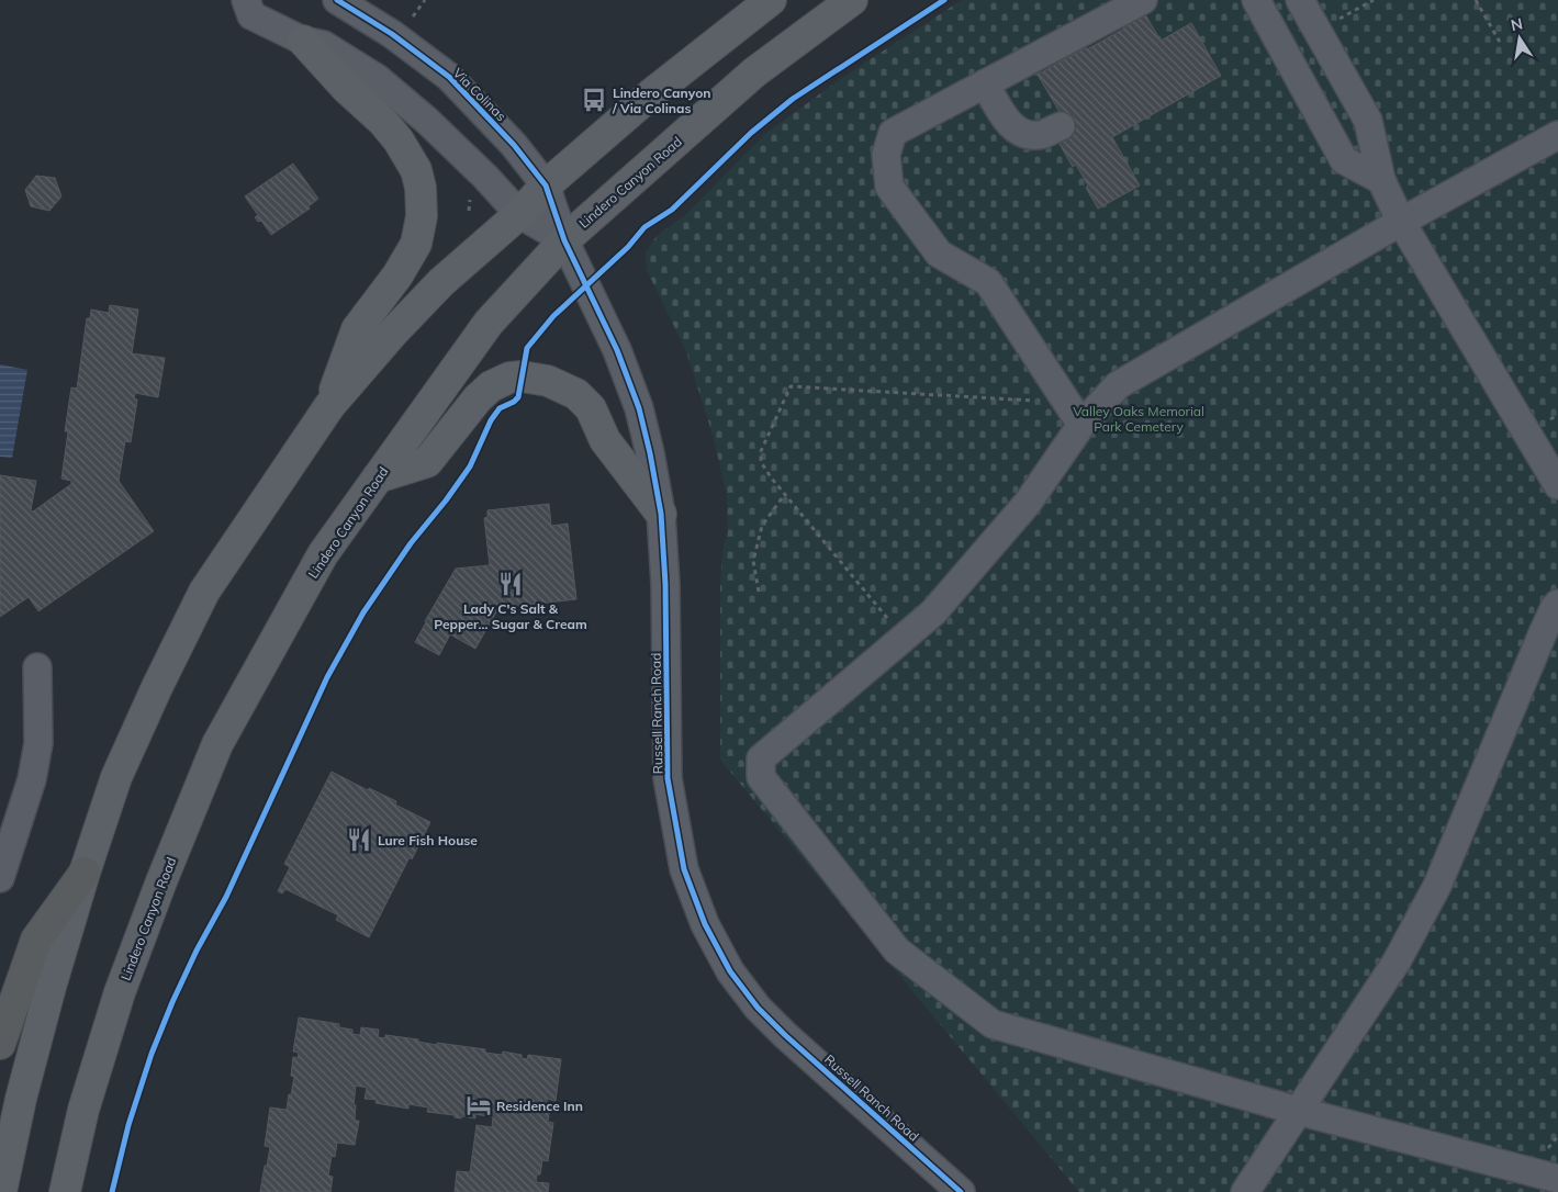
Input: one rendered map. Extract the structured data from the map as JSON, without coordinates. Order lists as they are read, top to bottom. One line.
{"streets":{"main road":["Lindero Canyon Road"],"street":["Via Colinas","Russell Ranch Road"]},"crossings":[["Via Colinas","Lindero Canyon Road"],["Via Colinas","Russell Ranch Road"],["Lindero Canyon Road","Russell Ranch Road"]],"parks":["Valley Oaks Memorial Park Cemetery"],"places":{"bus stop":["Lindero Canyon / Via Colinas"],"restaurant":["Lady C's Salt & Pepper... Sugar & Cream","Lure Fish House"],"hotel":["Residence Inn"]},"north":"top"}
